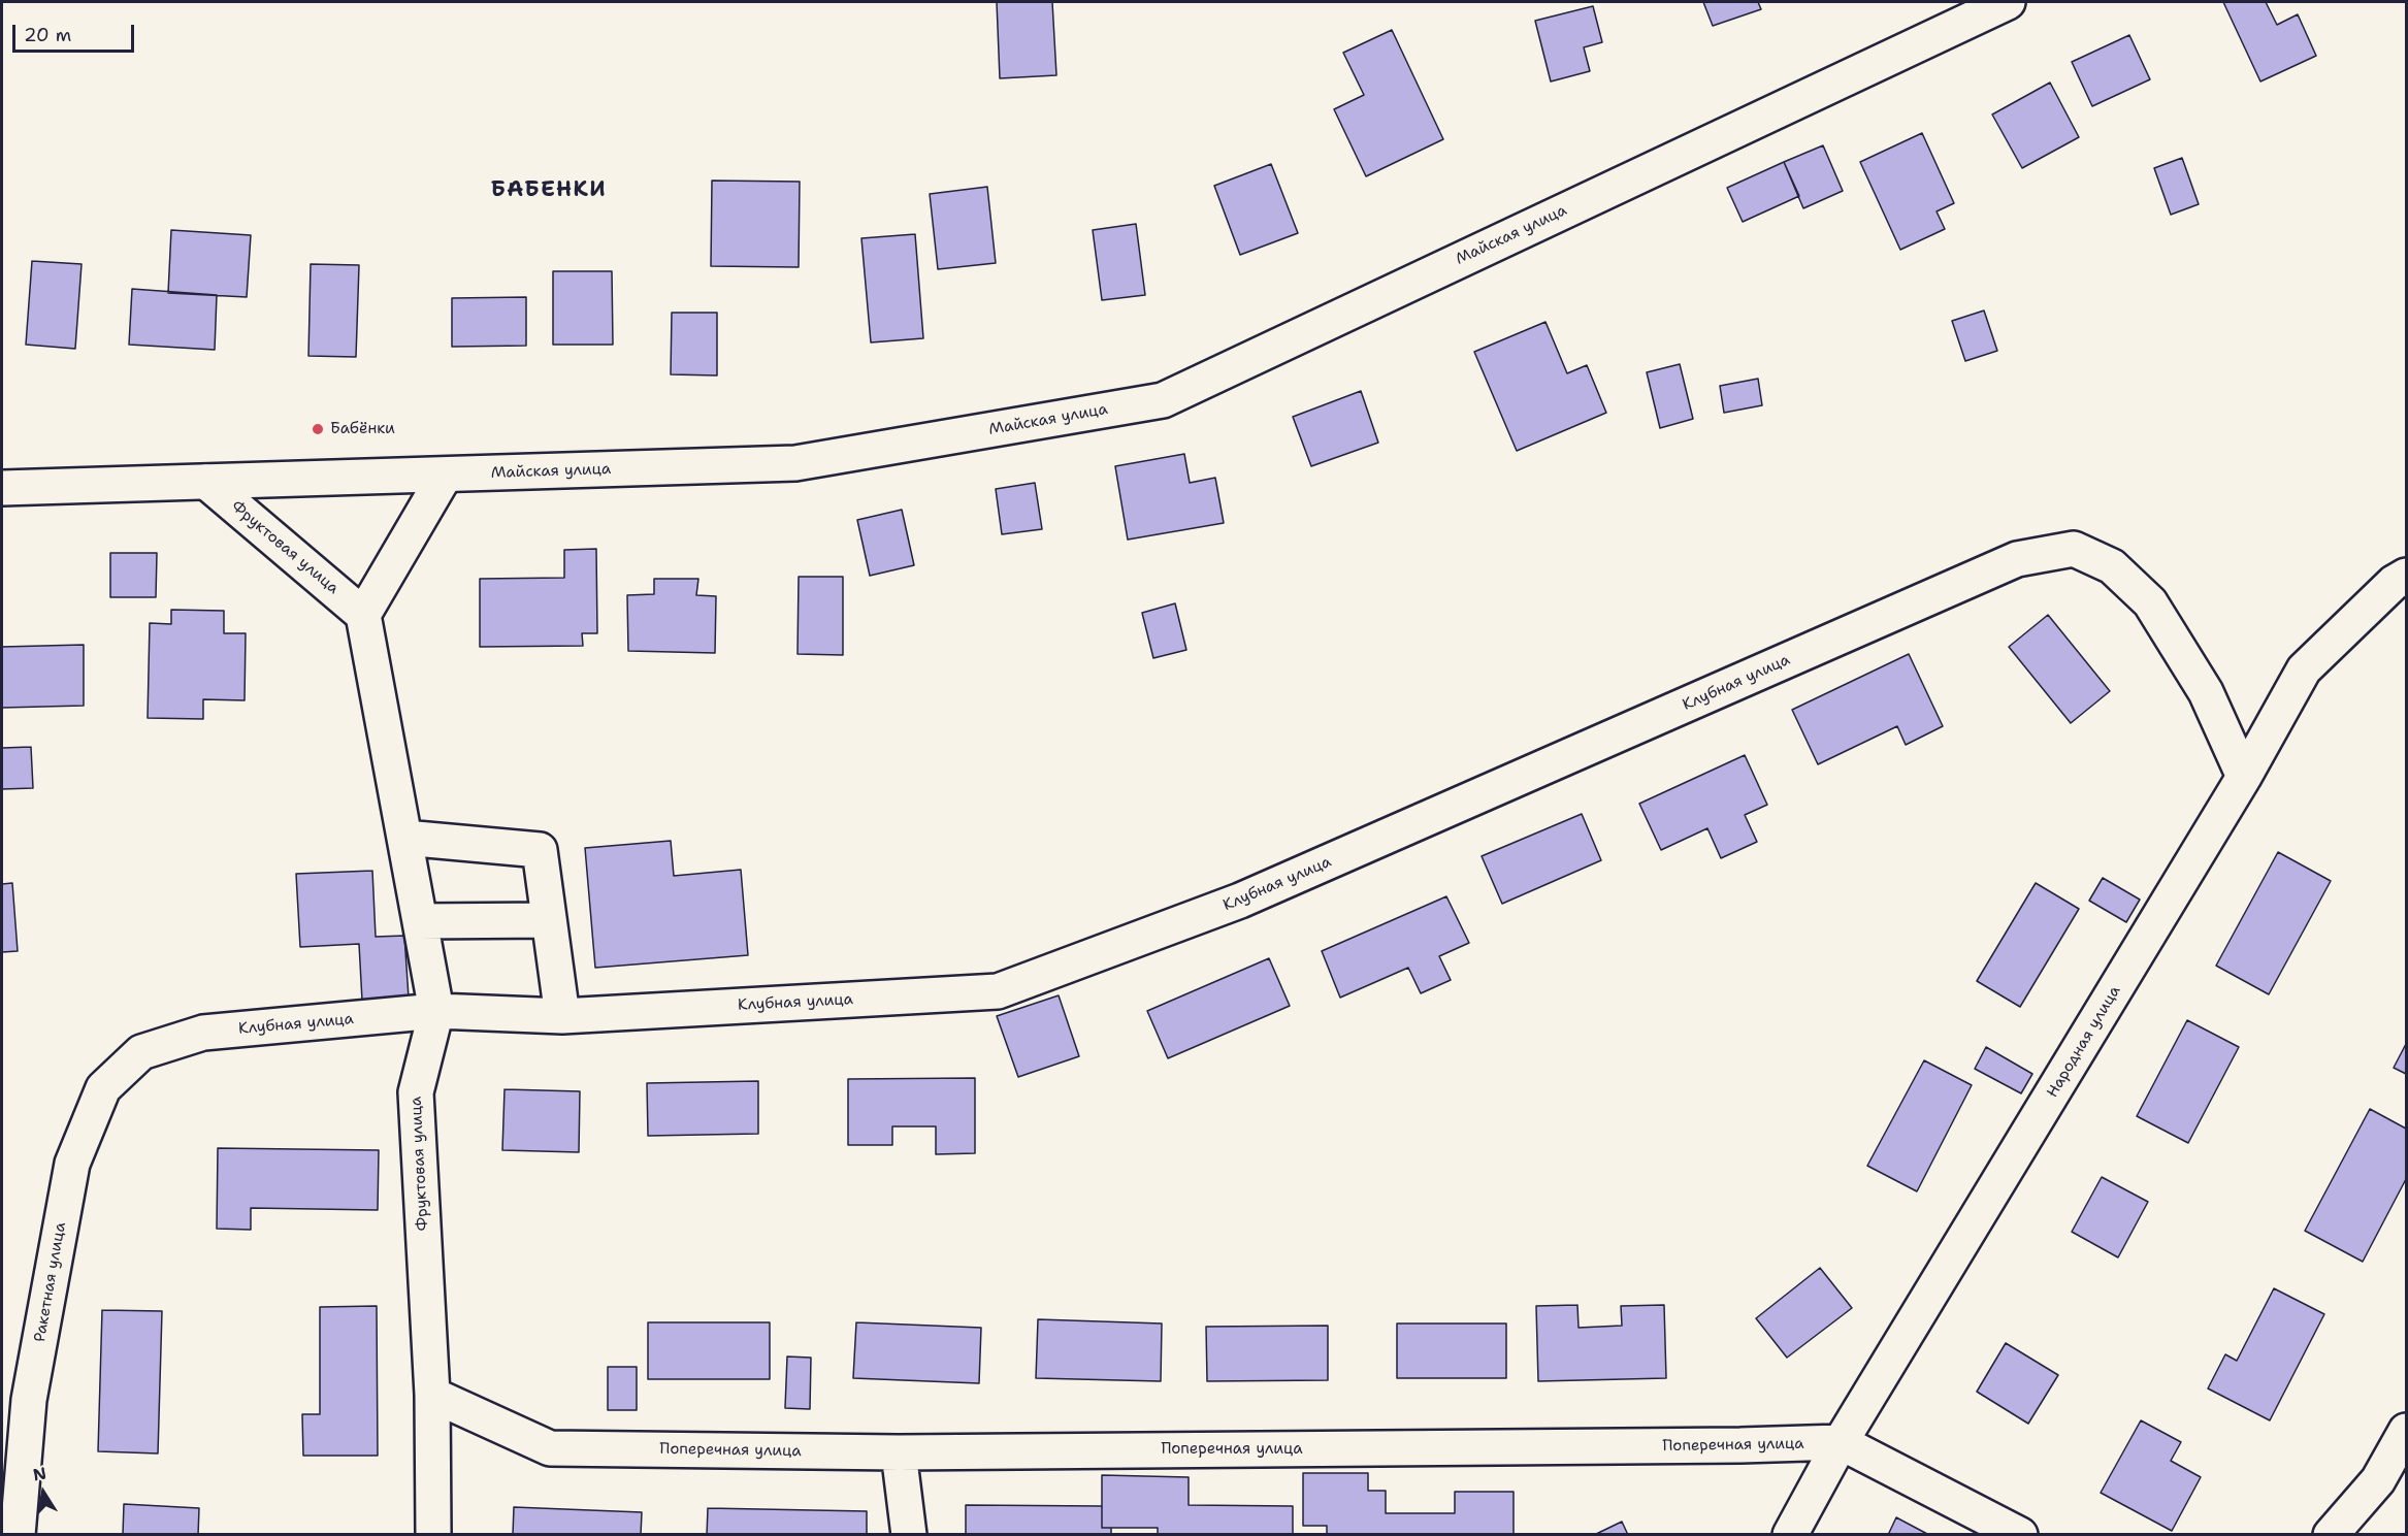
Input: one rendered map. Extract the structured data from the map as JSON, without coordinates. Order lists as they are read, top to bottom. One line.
{"streets":{"street":["Майская улица","Фруктовая улица","Клубная улица","Народная улица","Ракетная улица","Поперечная улица"]},"crossings":[["Майская улица","Фруктовая улица"],["Фруктовая улица","Клубная улица"],["Фруктовая улица","Поперечная улица"],["Клубная улица","Народная улица"],["Клубная улица","Ракетная улица"],["Народная улица","Поперечная улица"]],"districts":["БАБЕНКИ"],"places":["Бабёнки"],"scale_bar":"20 m","north":"top"}
